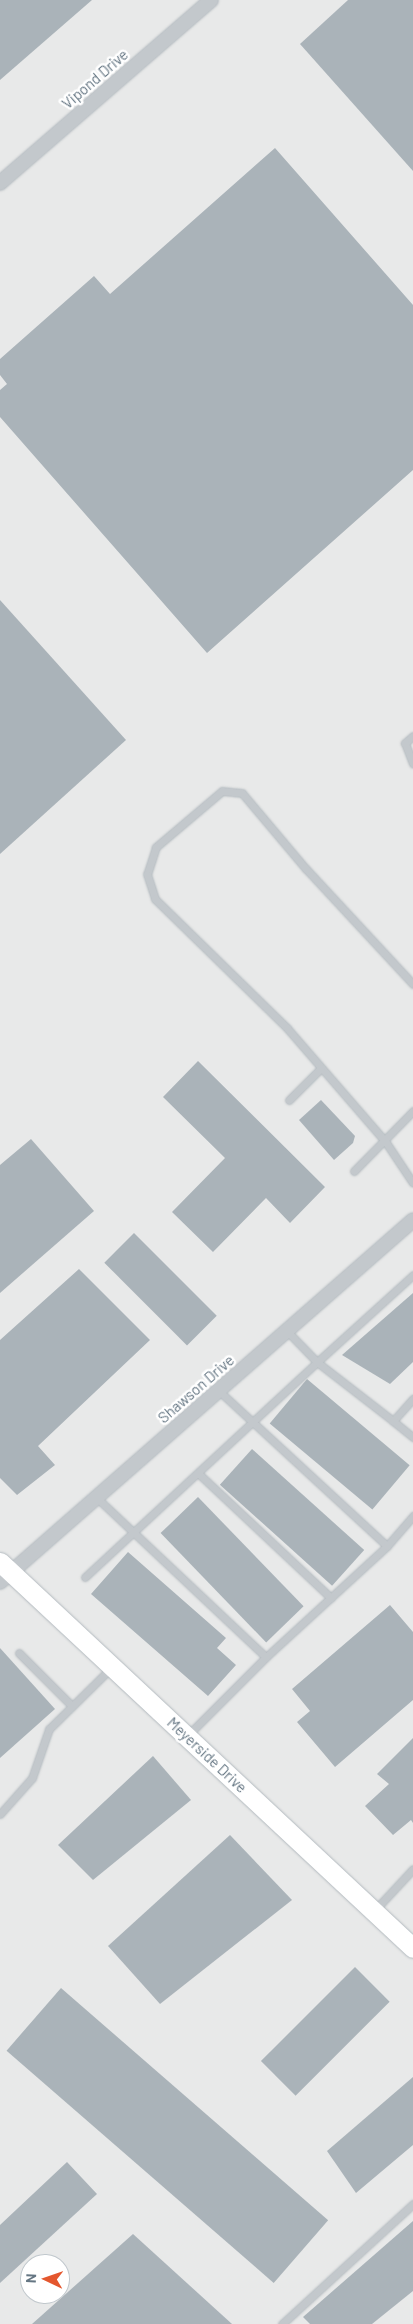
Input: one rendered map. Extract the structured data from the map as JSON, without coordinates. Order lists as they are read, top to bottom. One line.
{"streets":{"street":["Vipond Drive","Shawson Drive","Meyerside Drive"]},"crossings":[["Shawson Drive","Meyerside Drive"]],"north":"left"}
